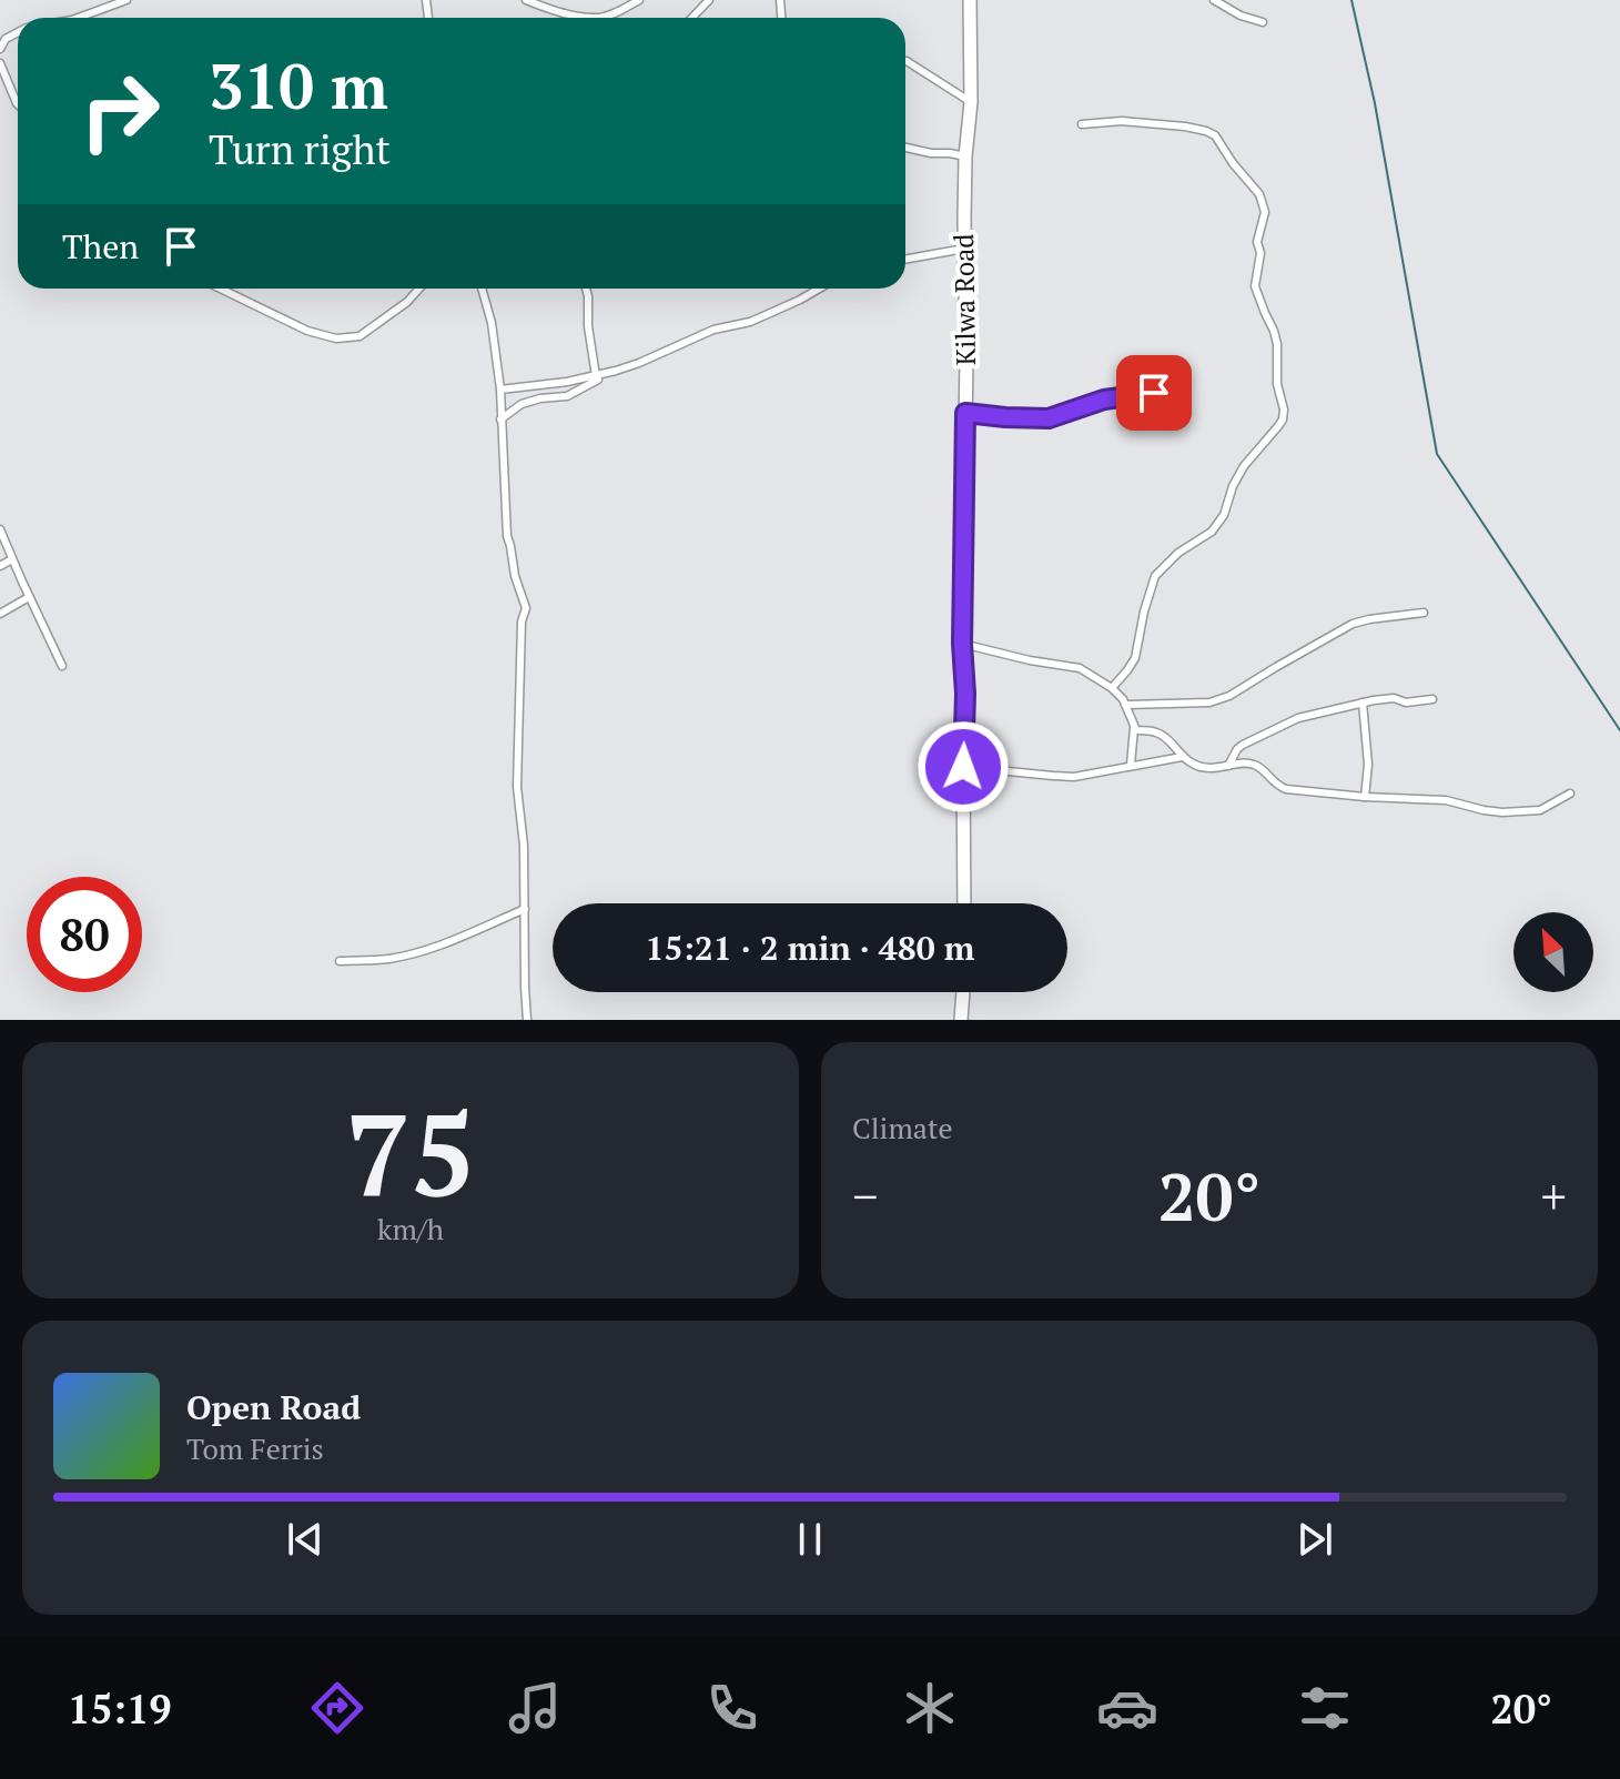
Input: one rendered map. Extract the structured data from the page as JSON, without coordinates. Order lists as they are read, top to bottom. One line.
{"streets":{"highway":["Kilwa Road"]},"north":"top left","page":{"turn":["310 m","Turn right"],"then":"Then","limit":"80","trip":"15:21 · 2 min · 480 m","tile":[["75","km/h"],"Climate"],"heat":["−","20°","+"],"song":["Open Road","Tom Ferris"],"tabs":["15:19","20°"]}}
